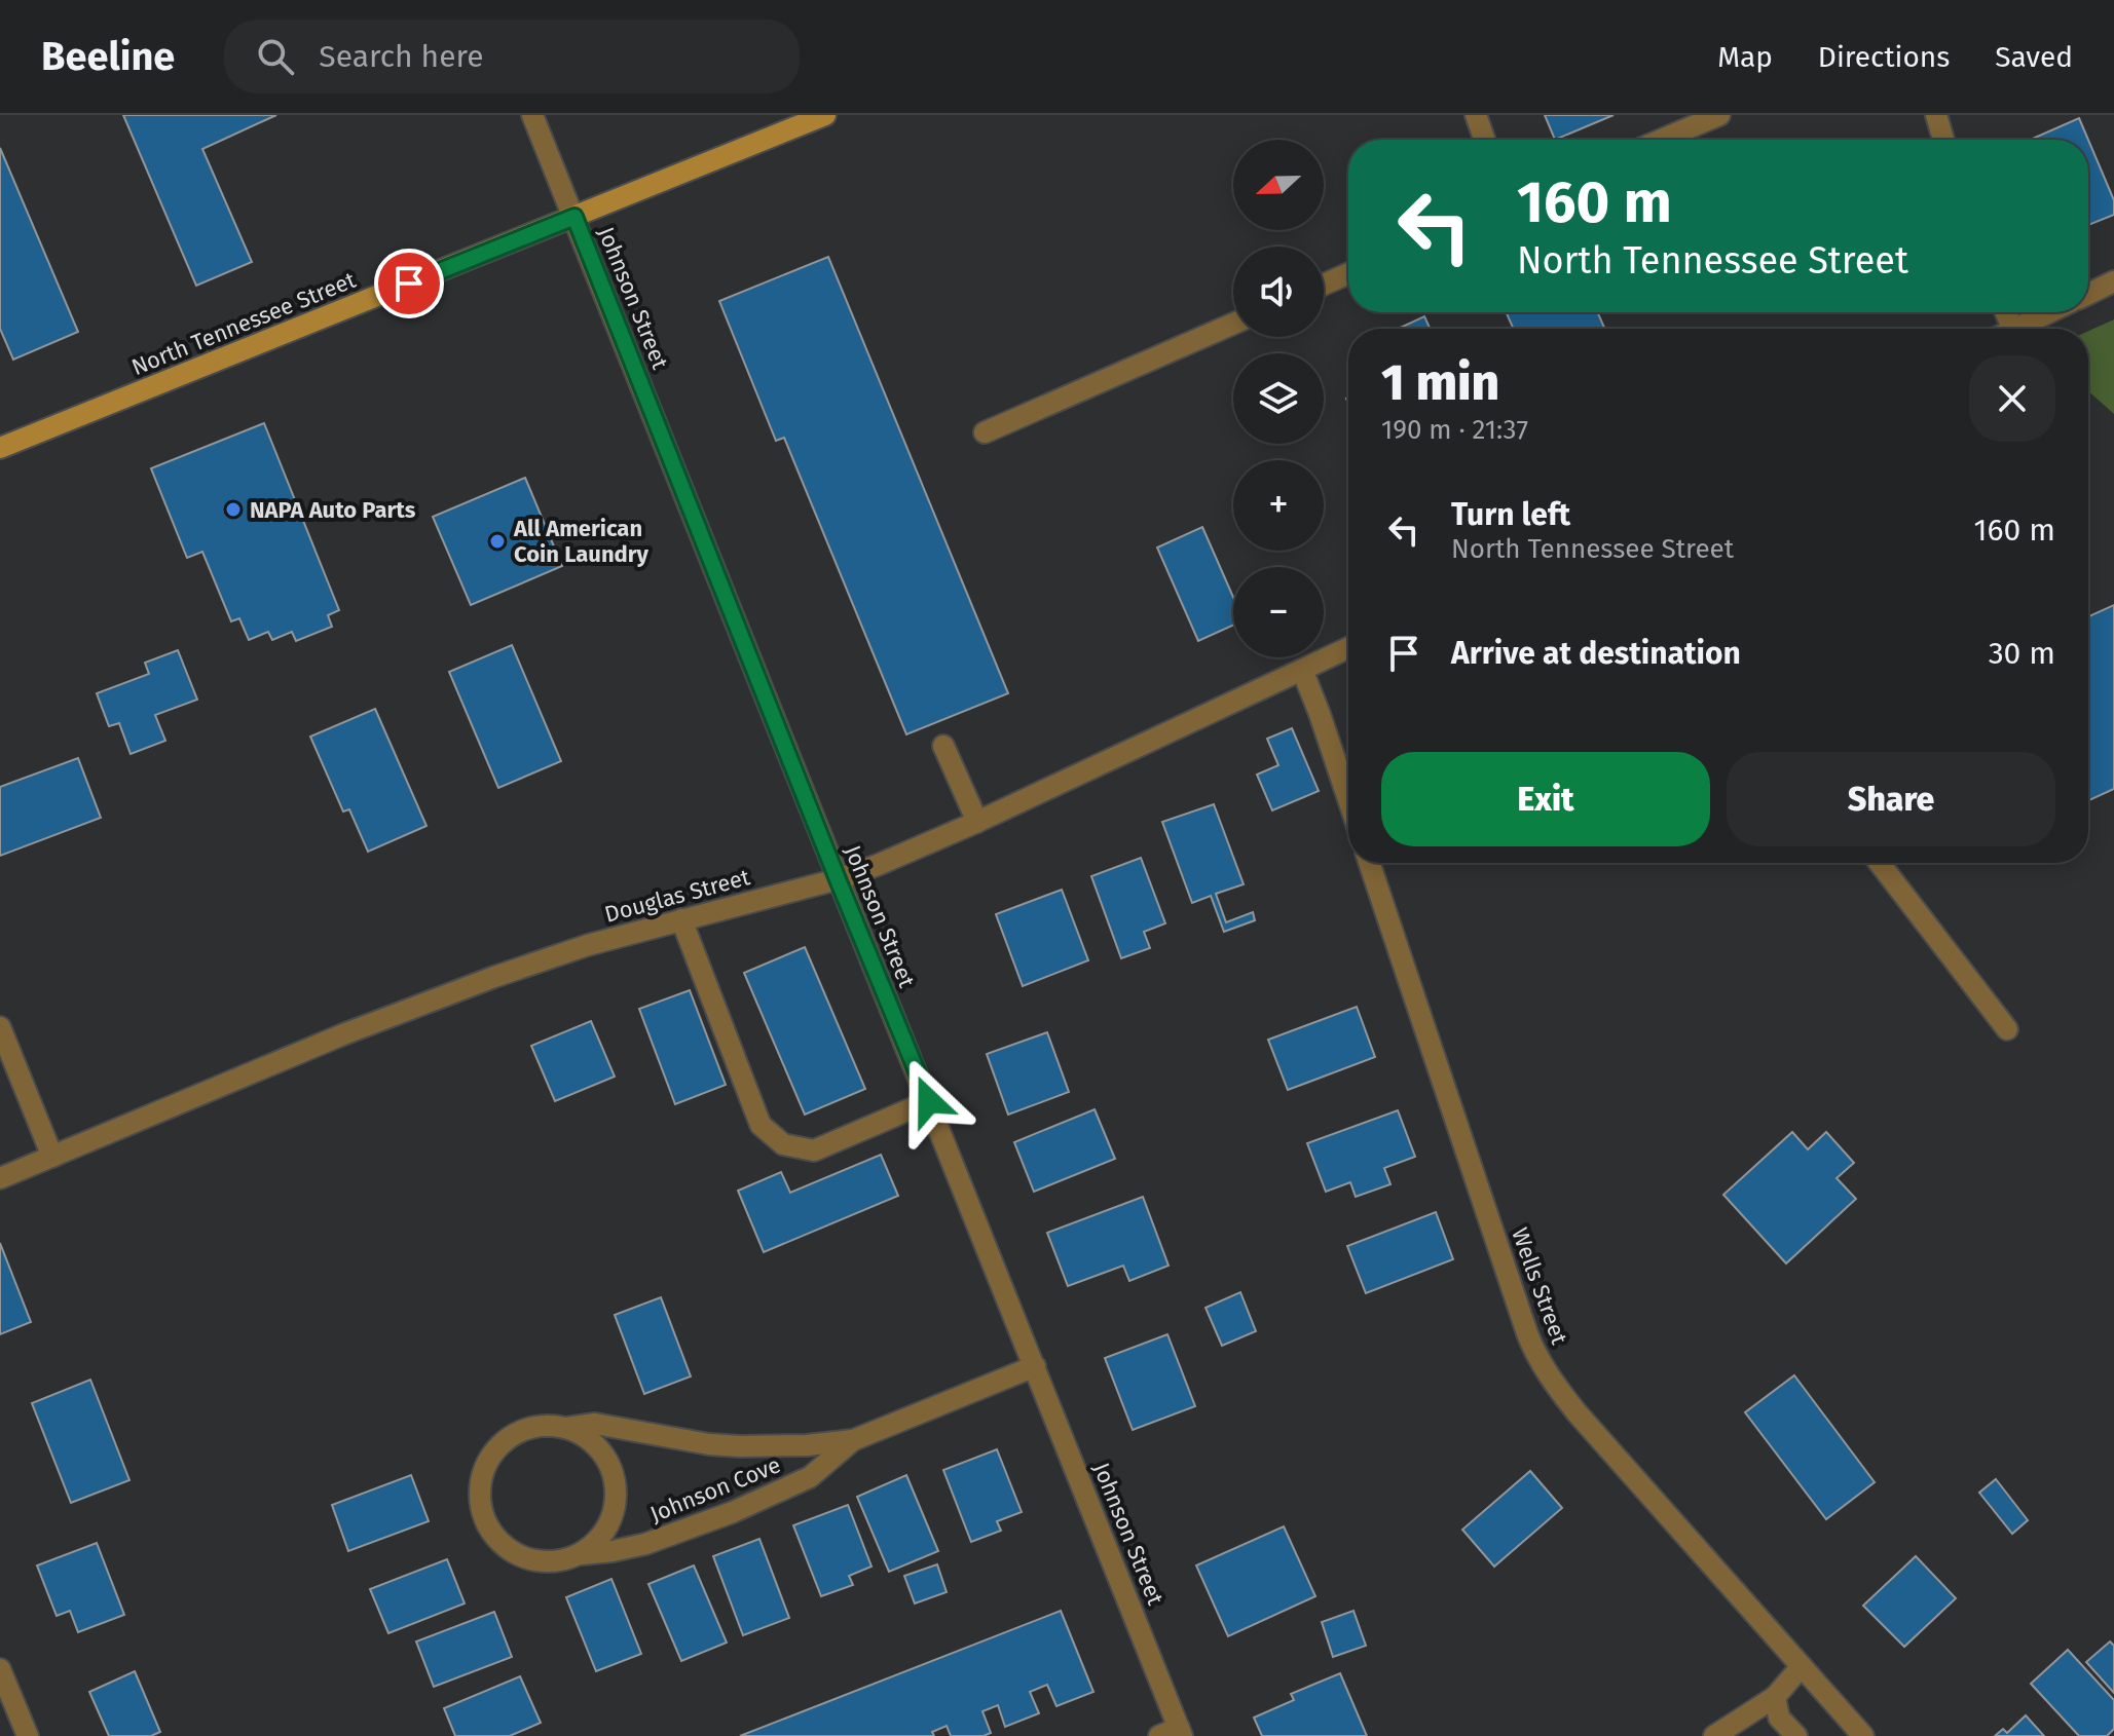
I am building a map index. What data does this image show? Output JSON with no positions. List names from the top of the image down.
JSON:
{
  "streets": {
    "main road": ["North Tennessee Street"],
    "street": [
      "Johnson Street",
      "Douglas Street",
      "Wells Street",
      "Johnson Cove"
    ]
  },
  "crossings": [
    ["Johnson Street", "North Tennessee Street"],
    ["Johnson Street", "Douglas Street"],
    ["Johnson Street", "Johnson Cove"]
  ],
  "places": ["NAPA Auto Parts", "All American Coin Laundry"],
  "north": "left",
  "page": {
    "header": "Beeline",
    "search": "Search here",
    "nav": ["Map", "Directions", "Saved"],
    "map_buttons": ["+", "−"],
    "turn": ["160 m", "North Tennessee Street"],
    "heading": ["1 min", "190 m · 21:37"],
    "list": [
      {
        "name": "Turn left",
        "note": "North Tennessee Street",
        "value": "160 m"
      },
      {
        "name": "Arrive at destination",
        "value": "30 m"
      }
    ],
    "buttons": ["Exit", "Share"]
  }
}
